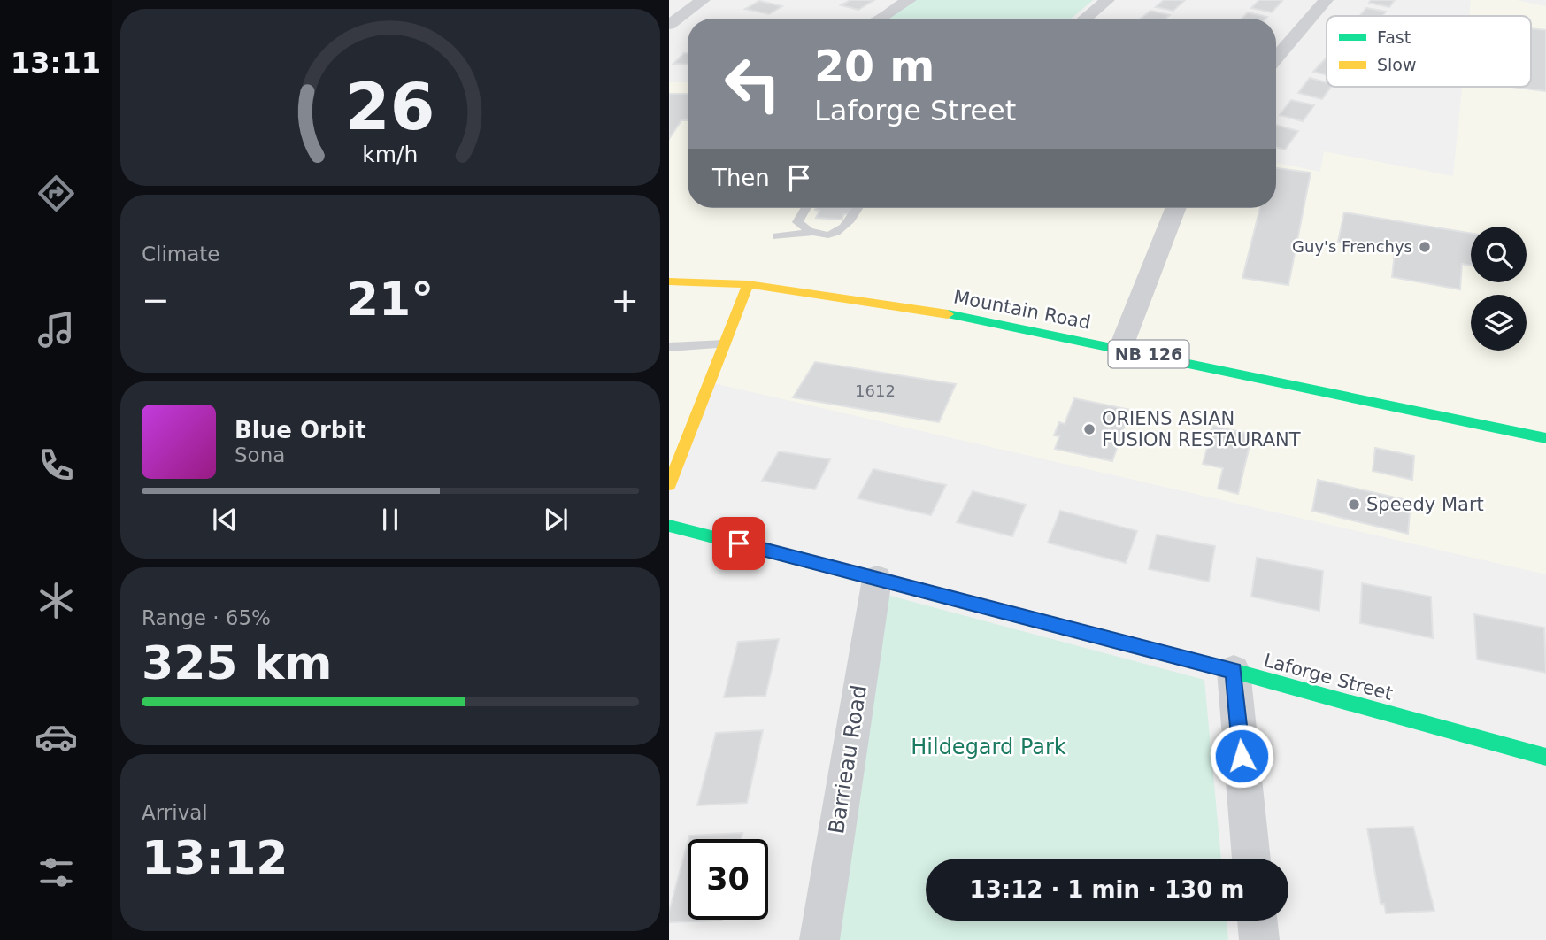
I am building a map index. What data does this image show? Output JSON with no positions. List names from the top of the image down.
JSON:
{
  "streets": {
    "street": [
      "Mountain Road",
      "NB 126",
      "Laforge Street",
      "Barrieau Road"
    ]
  },
  "crossings": [
    ["Laforge Street", "Barrieau Road"]
  ],
  "parks": ["Hildegard Park"],
  "places": ["Guy's Frenchys", "ORIENS ASIAN FUSION RESTAURANT", "Speedy Mart"],
  "house_numbers": ["1612"],
  "legend": ["Fast", "Slow"],
  "page": {
    "tabs": "13:11",
    "turn": ["20 m", "Laforge Street"],
    "then": "Then",
    "tile": [
      "Climate",
      ["Range · 65%", "325 km"],
      ["Arrival", "13:12"]
    ],
    "heat": ["−", "21°", "+"],
    "song": ["Blue Orbit", "Sona"],
    "limit": "30",
    "trip": "13:12 · 1 min · 130 m",
    "gauge": ["26", "km/h"]
  }
}
